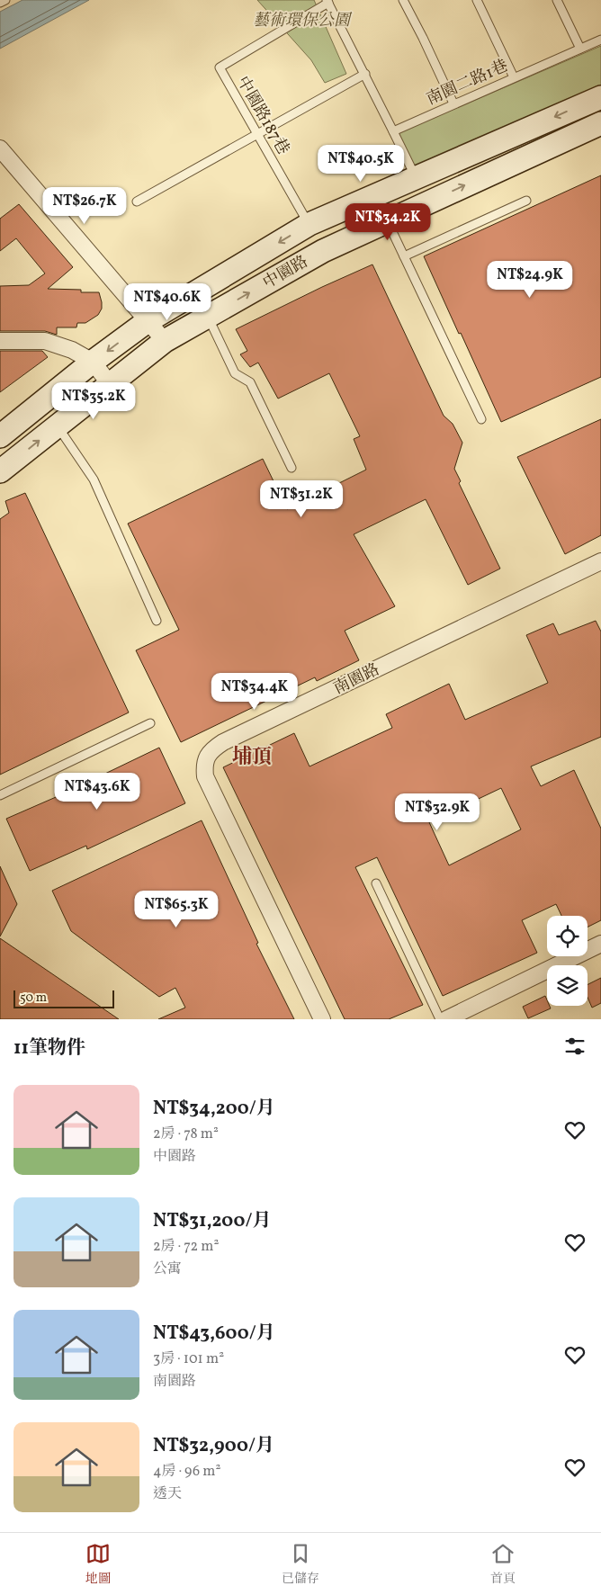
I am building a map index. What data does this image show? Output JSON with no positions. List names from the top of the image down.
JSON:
{
  "streets": {
    "main road": ["中園路"],
    "street": ["南園路"],
    "lane": ["南園二路1巷", "中園路187巷"]
  },
  "crossings": [
    ["中園路187巷", "中園路"]
  ],
  "districts": ["埔頂"],
  "parks": ["藝術環保公園"],
  "scale_bar": "50 m",
  "page": {
    "price": [
      "NT$40.5K",
      "NT$26.7K",
      "NT$34.2K",
      "NT$24.9K",
      "NT$40.6K",
      "NT$35.2K",
      "NT$31.2K",
      "NT$34.4K",
      "NT$43.6K",
      "NT$32.9K",
      "NT$65.3K"
    ],
    "scale": "50 m",
    "heading": "11筆物件",
    "list": [
      {
        "name": "NT$34,200/月",
        "note": "2房 · 78 m² · 中園路"
      },
      {
        "name": "NT$31,200/月",
        "note": "2房 · 72 m² · 公寓"
      },
      {
        "name": "NT$43,600/月",
        "note": "3房 · 101 m² · 南園路"
      },
      {
        "name": "NT$32,900/月",
        "note": "4房 · 96 m² · 透天"
      }
    ],
    "tabs": ["地圖", "已儲存", "首頁"]
  }
}
